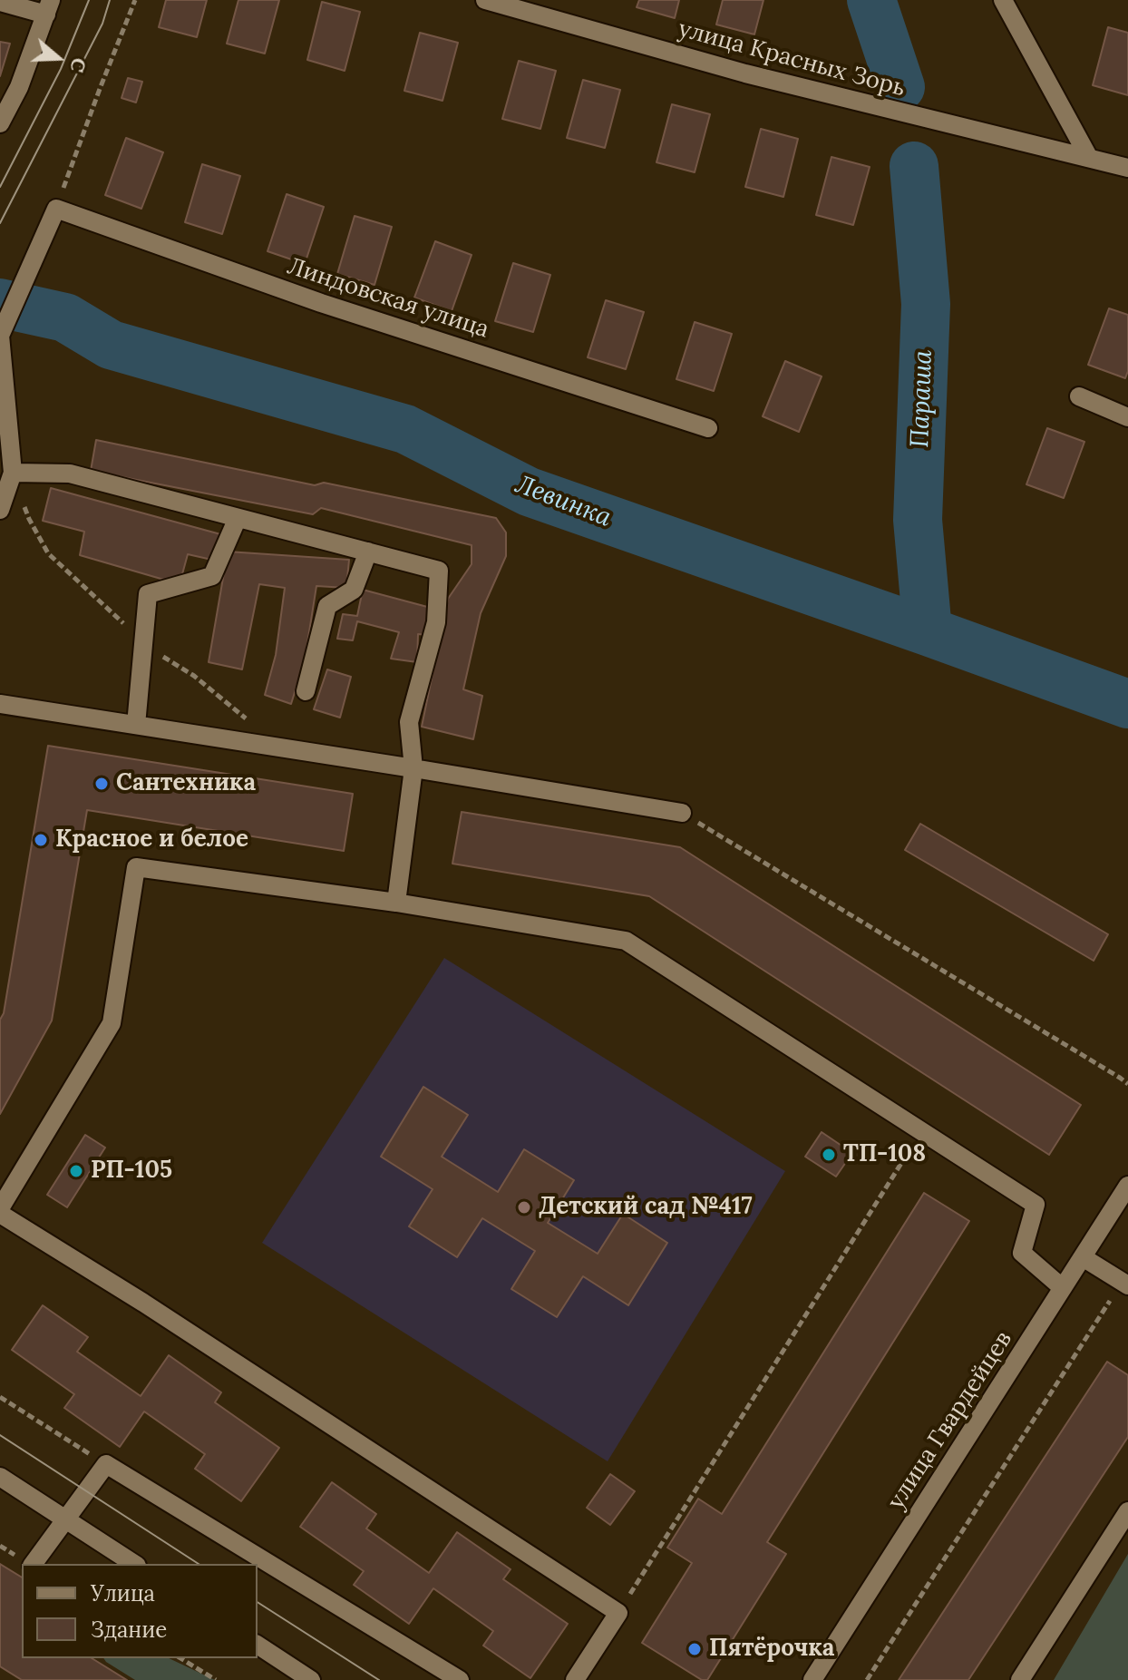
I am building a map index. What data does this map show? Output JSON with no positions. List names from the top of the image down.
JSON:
{
  "streets": {
    "street": ["улица Красных Зорь", "Линдовская улица", "улица Гвардейцев"]
  },
  "water": ["Параша", "Левинка"],
  "places": [
    "Сантехника",
    "Красное и белое",
    "ТП-108",
    "РП-105",
    "Детский сад №417",
    "Пятёрочка"
  ],
  "legend": ["Улица", "Здание"],
  "north": "right"
}
